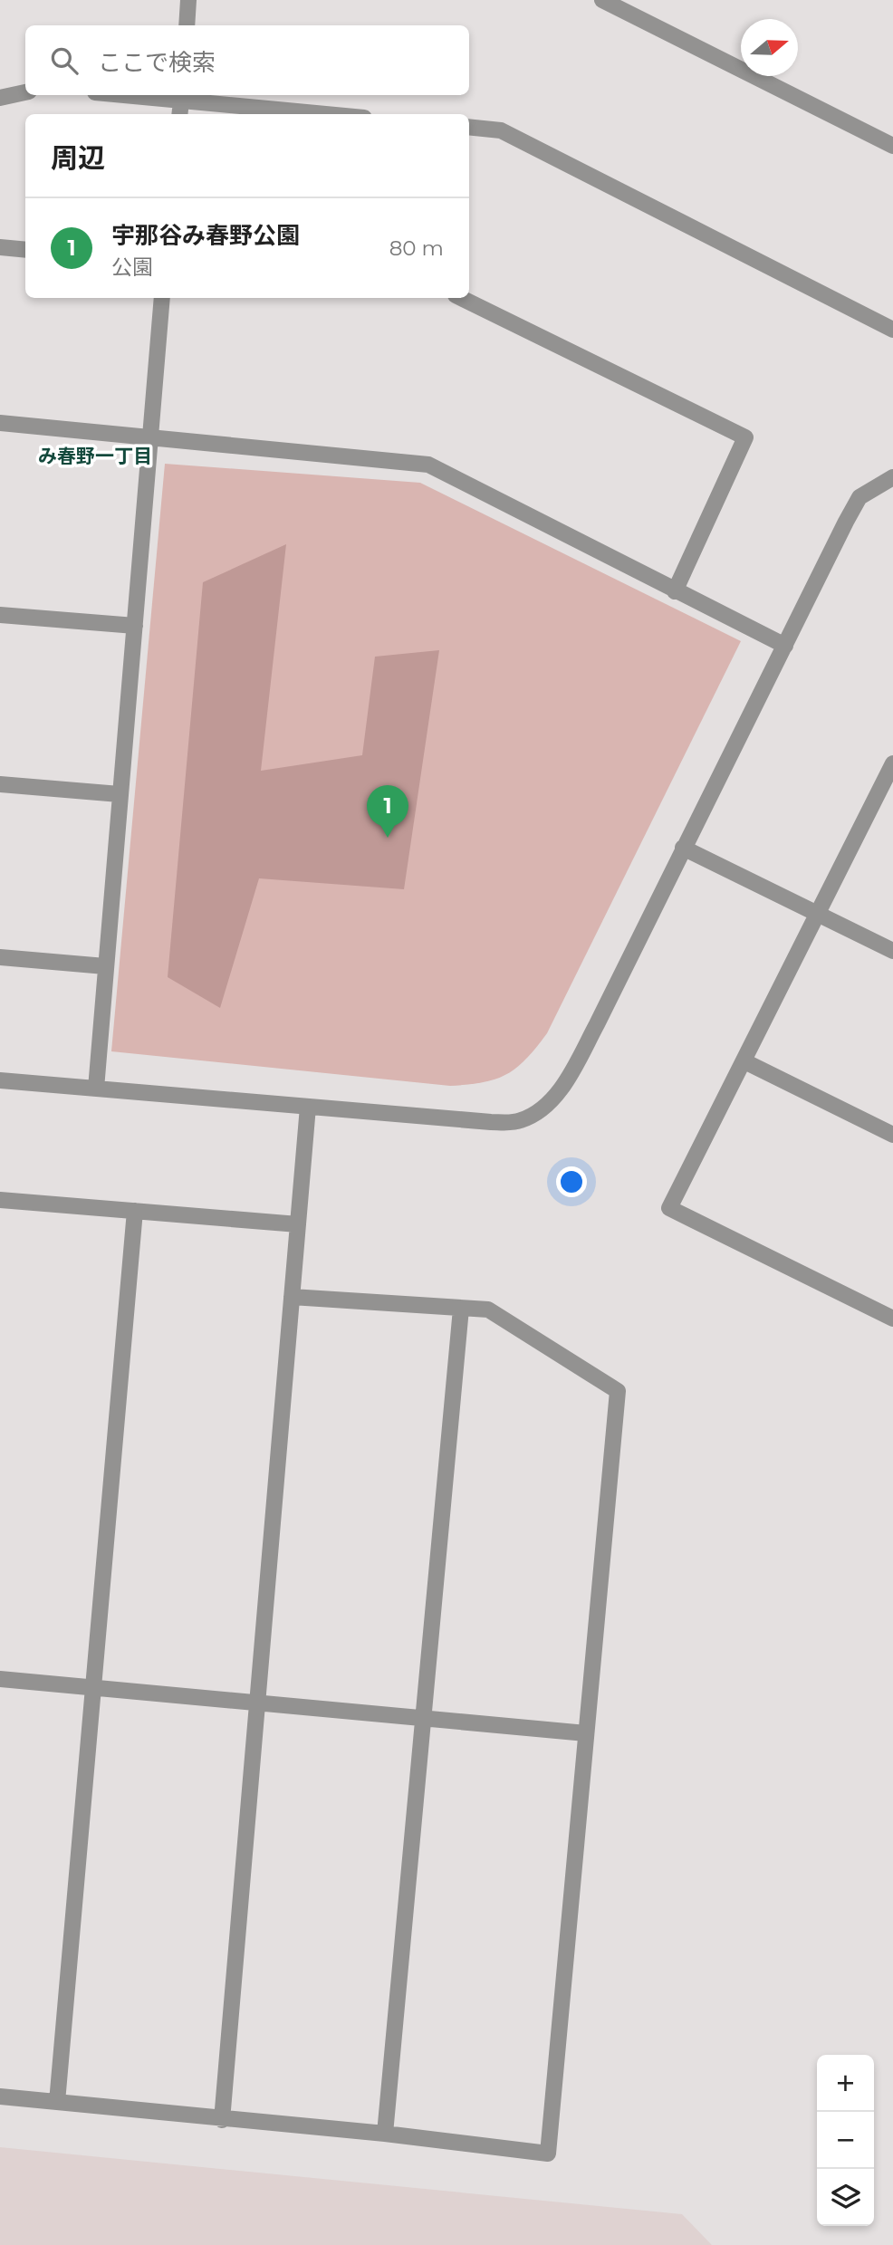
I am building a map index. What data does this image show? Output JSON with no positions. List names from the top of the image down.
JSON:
{
  "districts": ["み春野一丁目"],
  "north": "right",
  "page": {
    "search": "ここで検索",
    "heading": "周辺",
    "list": [
      {
        "mark": "1",
        "name": "宇那谷み春野公園",
        "note": "公園",
        "value": "80 m"
      }
    ],
    "pins": "1",
    "map_buttons": ["+", "−"]
  }
}
